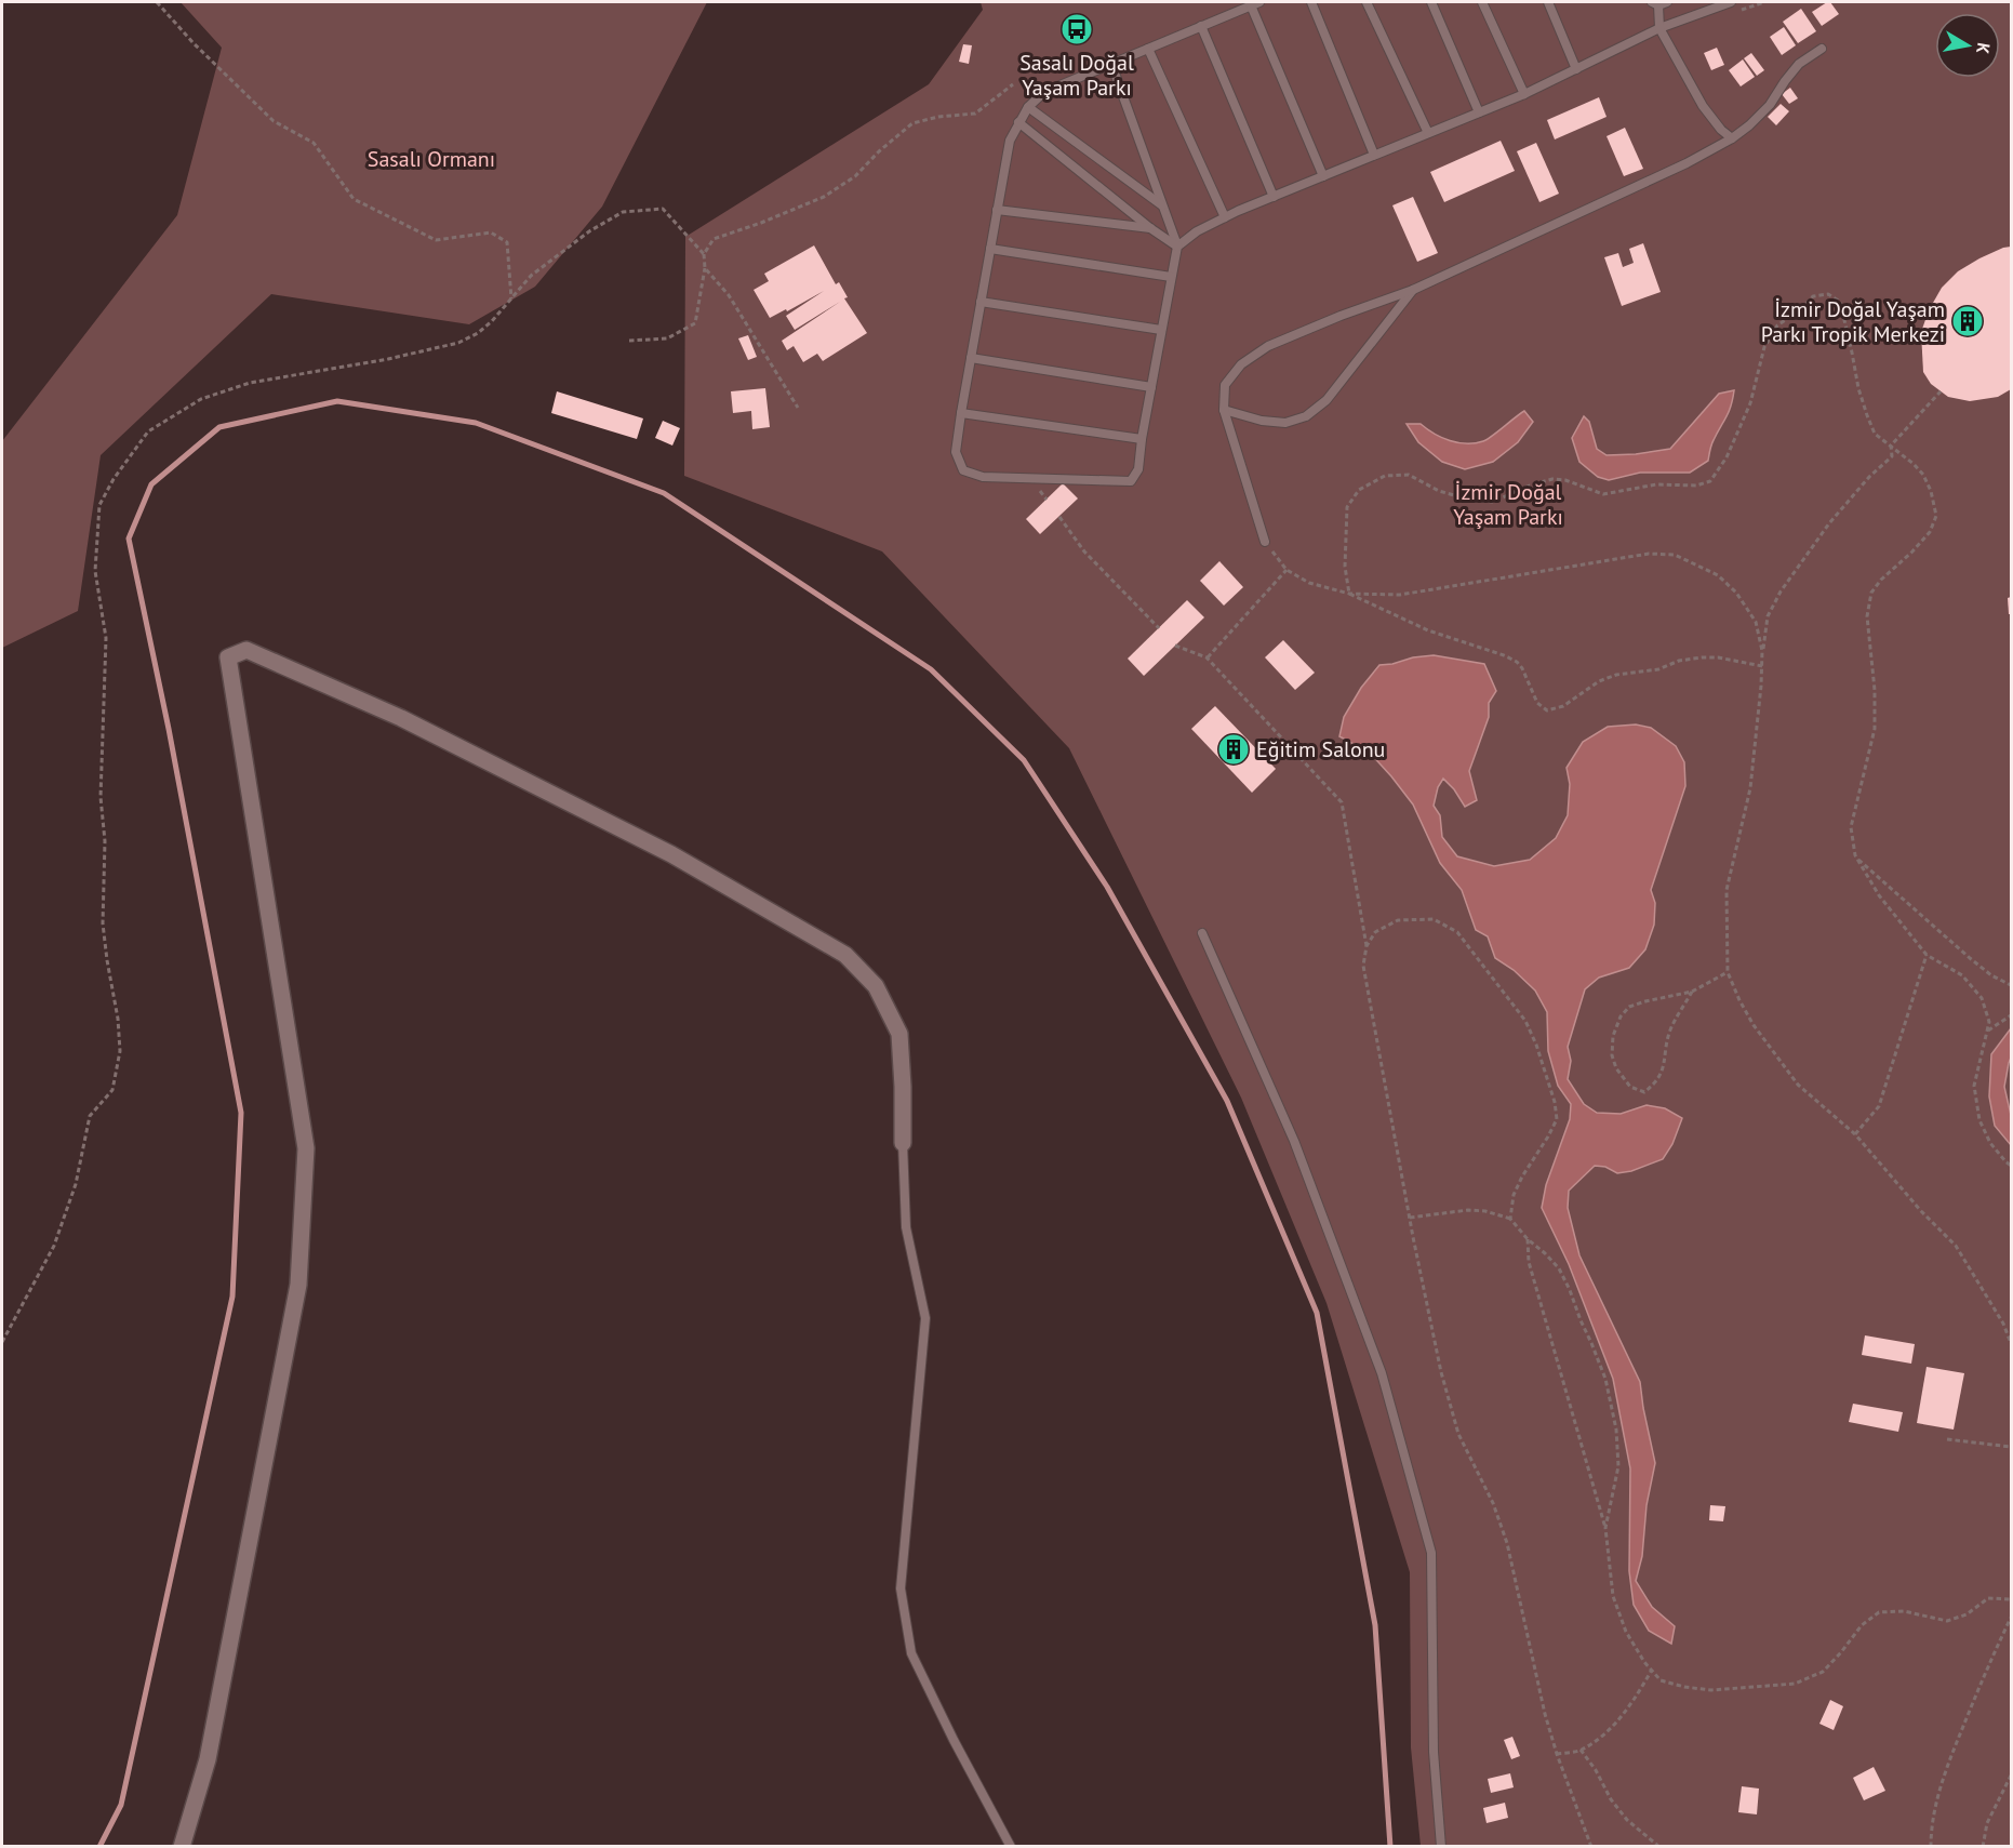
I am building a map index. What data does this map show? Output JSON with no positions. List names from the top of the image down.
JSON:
{
  "parks": ["Sasalı Ormanı", "İzmir Doğal Yaşam Parkı"],
  "places": {
    "bus stop": ["Sasalı Doğal Yaşam Parkı"],
    "building": ["İzmir Doğal Yaşam Parkı Tropik Merkezi", "Eğitim Salonu"]
  },
  "north": "right"
}
